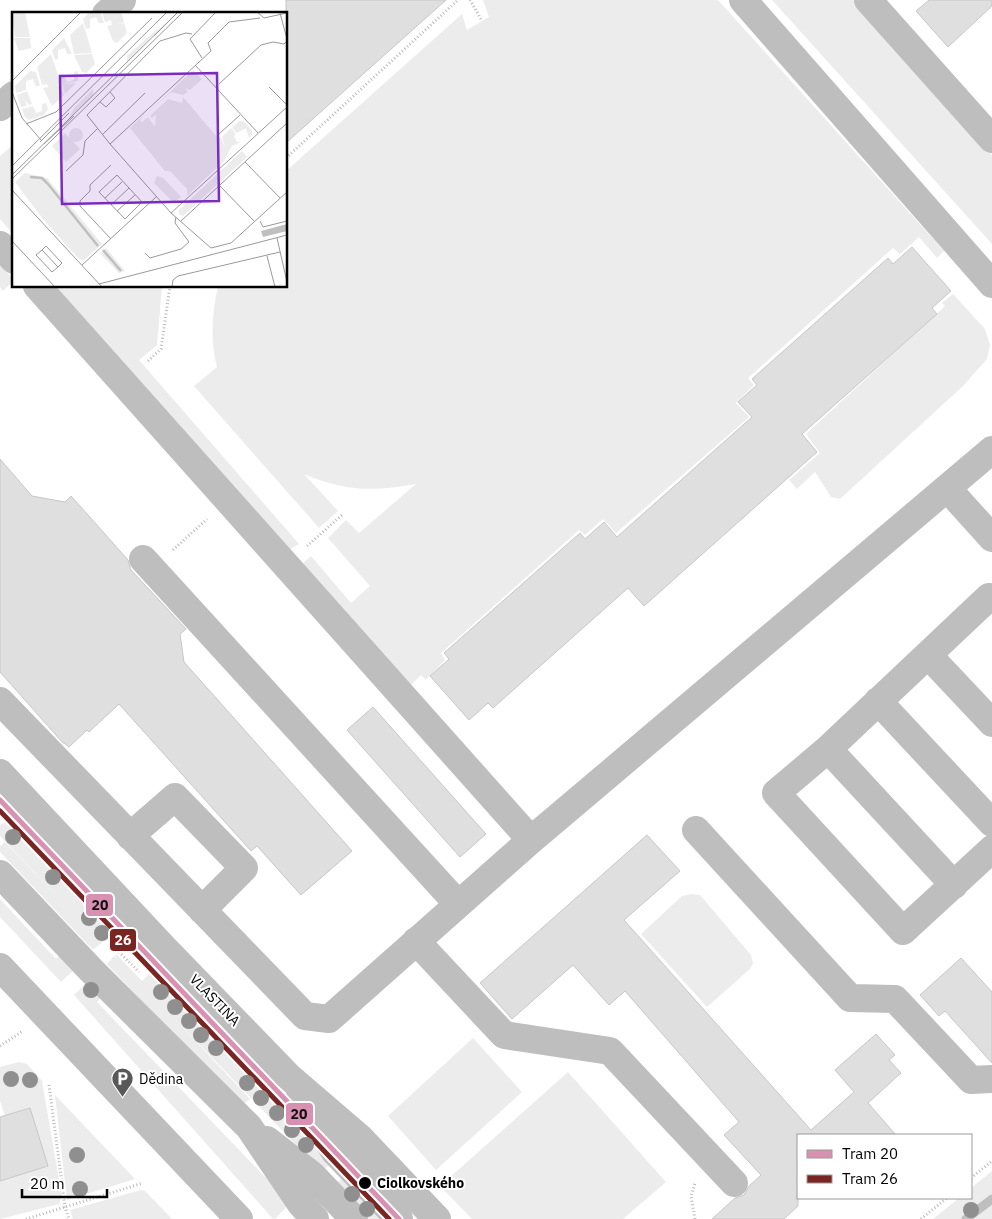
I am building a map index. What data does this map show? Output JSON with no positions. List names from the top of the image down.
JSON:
{
  "streets": {
    "street": ["VLASTINA"]
  },
  "places": {
    "parking": ["Dědina"],
    "other": ["Ciolkovského"]
  },
  "lines": ["tram line 20", "tram line 26"],
  "legend": ["Tram 20", "Tram 26"],
  "scale_bar": "20 m"
}
